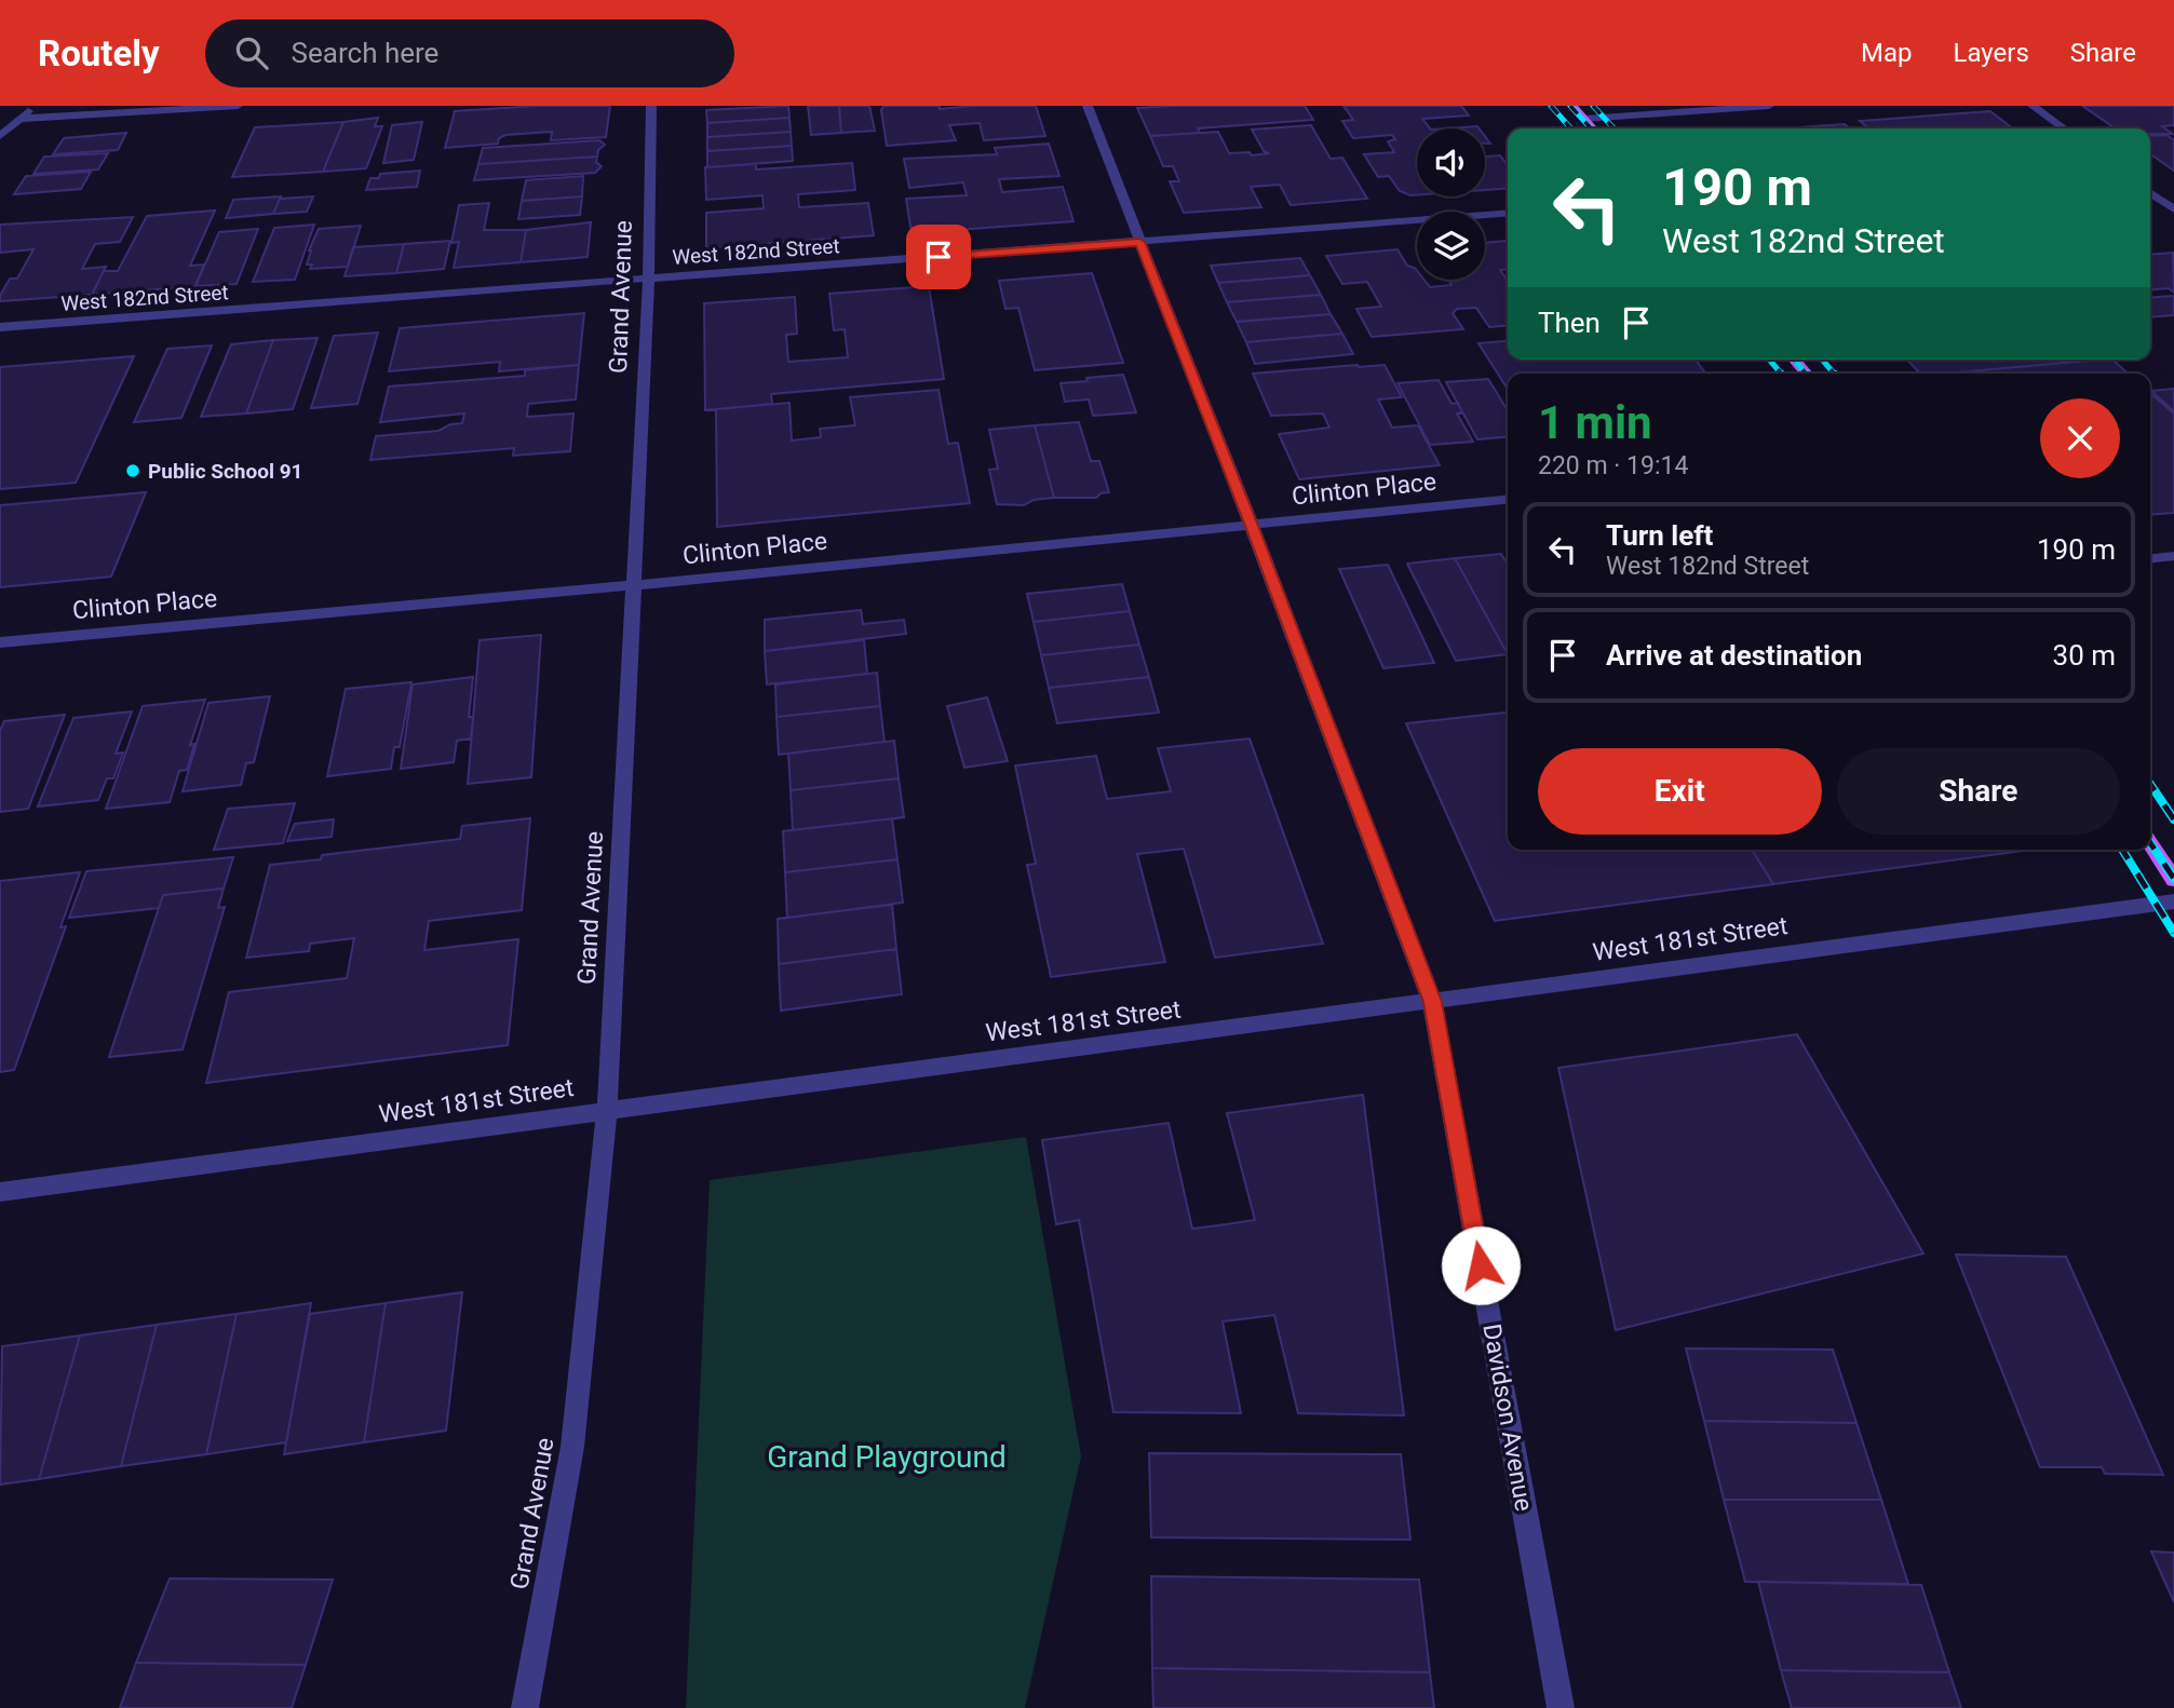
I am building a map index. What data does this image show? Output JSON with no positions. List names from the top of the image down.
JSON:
{
  "streets": {
    "street": [
      "West 182nd Street",
      "Grand Avenue",
      "Clinton Place",
      "West 181st Street",
      "Davidson Avenue"
    ]
  },
  "crossings": [
    ["West 182nd Street", "Grand Avenue"],
    ["West 182nd Street", "Davidson Avenue"],
    ["Grand Avenue", "Clinton Place"],
    ["Grand Avenue", "West 181st Street"],
    ["Clinton Place", "Davidson Avenue"],
    ["West 181st Street", "Davidson Avenue"]
  ],
  "parks": ["Grand Playground"],
  "places": ["Public School 91"],
  "page": {
    "header": "Routely",
    "search": "Search here",
    "nav": ["Map", "Layers", "Share"],
    "turn": ["190 m", "West 182nd Street"],
    "then": "Then",
    "heading": ["1 min", "220 m · 19:14"],
    "list": [
      {
        "name": "Turn left",
        "note": "West 182nd Street",
        "value": "190 m"
      },
      {
        "name": "Arrive at destination",
        "value": "30 m"
      }
    ],
    "buttons": ["Exit", "Share"]
  }
}
